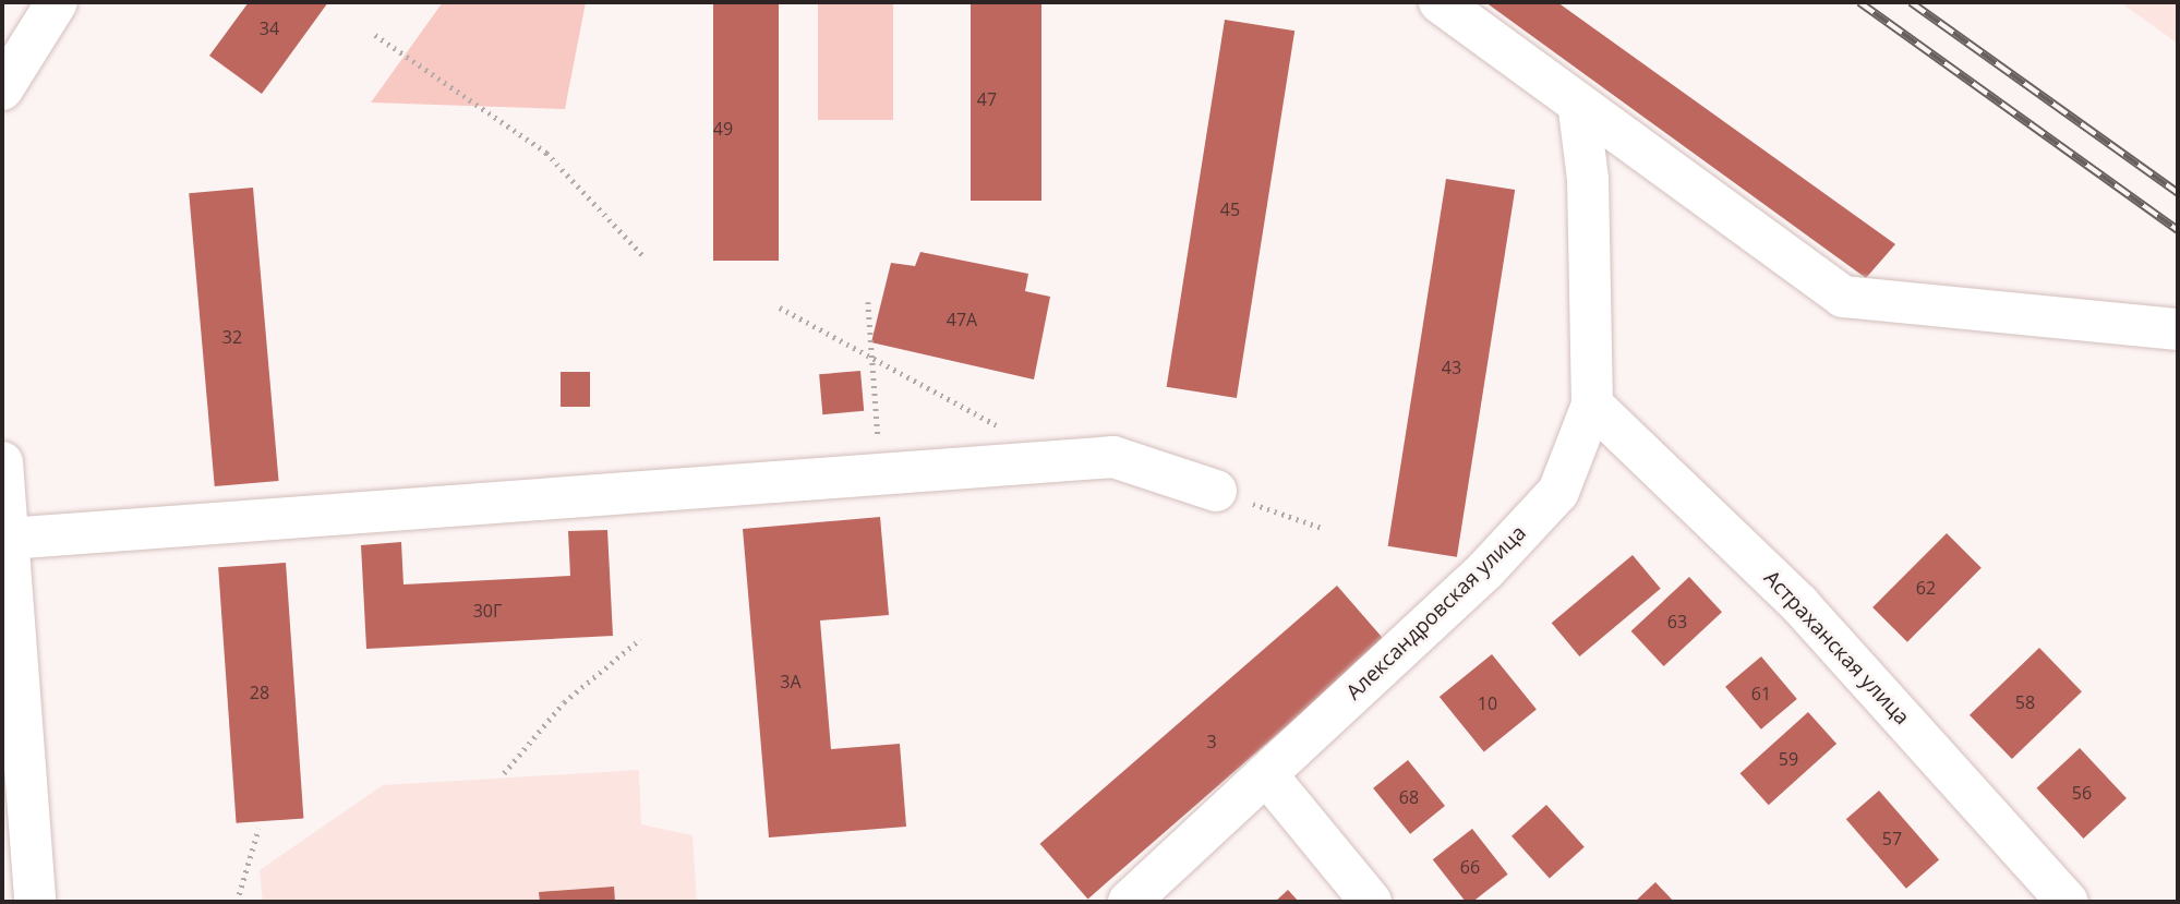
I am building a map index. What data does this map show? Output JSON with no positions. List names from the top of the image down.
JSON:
{
  "streets": {
    "street": ["Александровская улица", "Астраханская улица"]
  },
  "crossings": [
    ["Александровская улица", "Астраханская улица"]
  ],
  "house_numbers": [
    "34",
    "47",
    "49",
    "45",
    "47А",
    "32",
    "43",
    "62",
    "30Г",
    "63",
    "3А",
    "28",
    "61",
    "58",
    "10",
    "3",
    "59",
    "56",
    "68",
    "57",
    "66"
  ]
}
